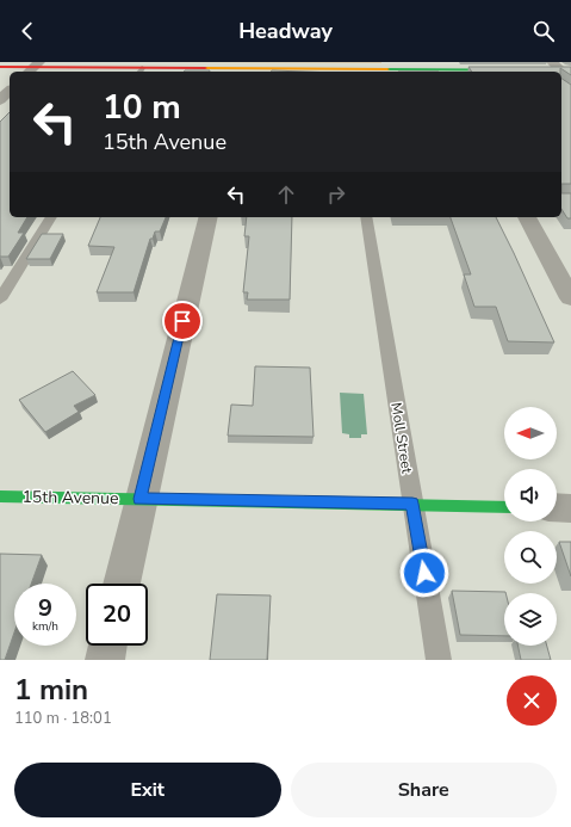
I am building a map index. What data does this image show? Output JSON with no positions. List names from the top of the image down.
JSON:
{
  "streets": {
    "street": ["15th Avenue"],
    "lane": ["Moll Street"]
  },
  "crossings": [
    ["Moll Street", "15th Avenue"]
  ],
  "north": "left",
  "page": {
    "header": "Headway",
    "turn": ["10 m", "15th Avenue"],
    "speed": "9 km/h",
    "limit": "20",
    "heading": ["1 min", "110 m · 18:01"],
    "buttons": ["Exit", "Share"]
  }
}
